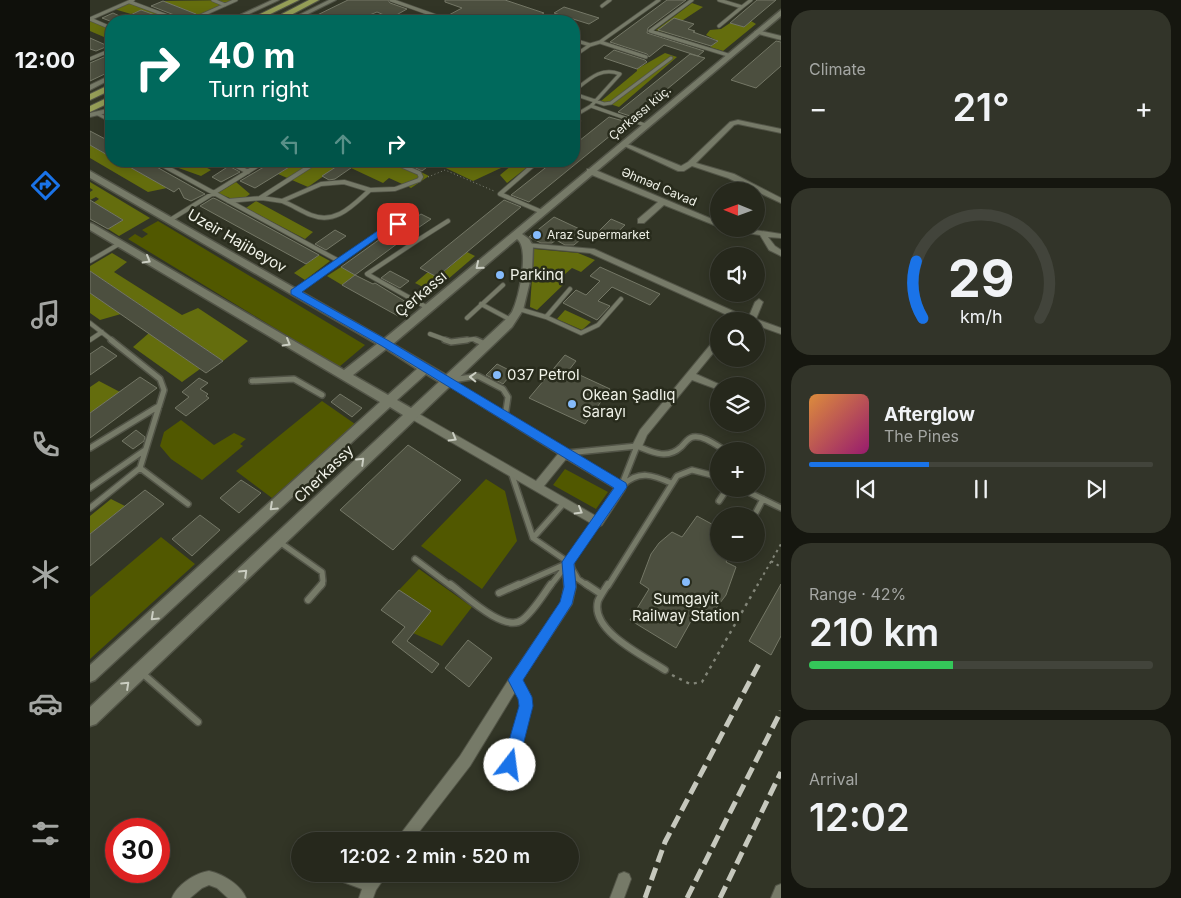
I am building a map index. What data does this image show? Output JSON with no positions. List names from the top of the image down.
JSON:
{
  "streets": {
    "street": [
      "Çerkassı küç.",
      "Əhməd Cavad",
      "Uzeir Hajibeyov",
      "Çerkassı",
      "Cherkassy"
    ]
  },
  "crossings": [
    ["Çerkassı küç.", "Əhməd Cavad"],
    ["Çerkassı küç.", "Çerkassı"],
    ["Uzeir Hajibeyov", "Çerkassı"],
    ["Uzeir Hajibeyov", "Cherkassy"]
  ],
  "one_way": ["Çerkassı"],
  "places": [
    "Araz Supermarket",
    "Parkinq",
    "037 Petrol",
    "Okean Şadlıq Sarayı",
    "Sumgayit Railway Station"
  ],
  "north": "left",
  "page": {
    "tabs": "12:00",
    "tile": [
      "Climate",
      ["Range · 42%", "210 km"],
      ["Arrival", "12:02"]
    ],
    "turn": ["40 m", "Turn right"],
    "heat": ["−", "21°", "+"],
    "map_buttons": ["+", "−"],
    "song": ["Afterglow", "The Pines"],
    "limit": "30",
    "trip": "12:02 · 2 min · 520 m",
    "gauge": ["29", "km/h"]
  }
}
